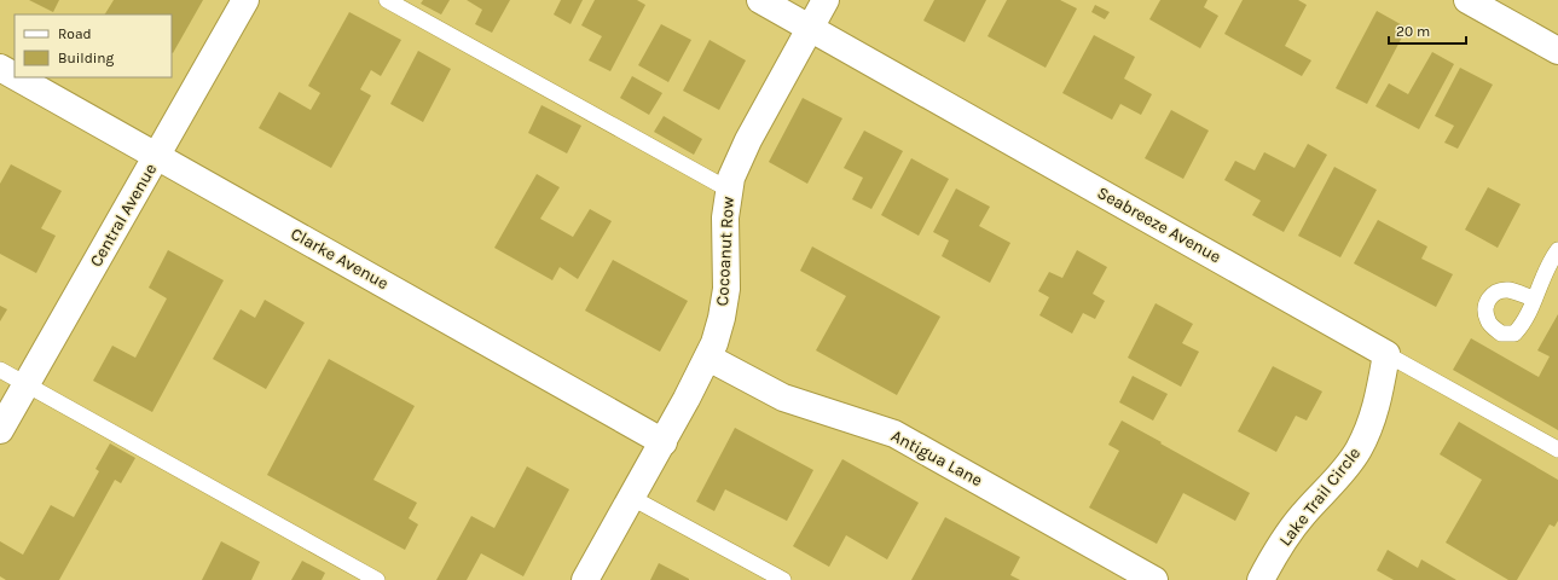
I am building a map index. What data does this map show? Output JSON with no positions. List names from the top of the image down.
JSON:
{
  "streets": {
    "street": [
      "Central Avenue",
      "Seabreeze Avenue",
      "Cocoanut Row",
      "Clarke Avenue",
      "Antigua Lane",
      "Lake Trail Circle"
    ]
  },
  "crossings": [
    ["Central Avenue", "Clarke Avenue"],
    ["Seabreeze Avenue", "Cocoanut Row"],
    ["Seabreeze Avenue", "Lake Trail Circle"],
    ["Cocoanut Row", "Clarke Avenue"],
    ["Cocoanut Row", "Antigua Lane"]
  ],
  "legend": ["Road", "Building"],
  "scale_bar": "20 m"
}
